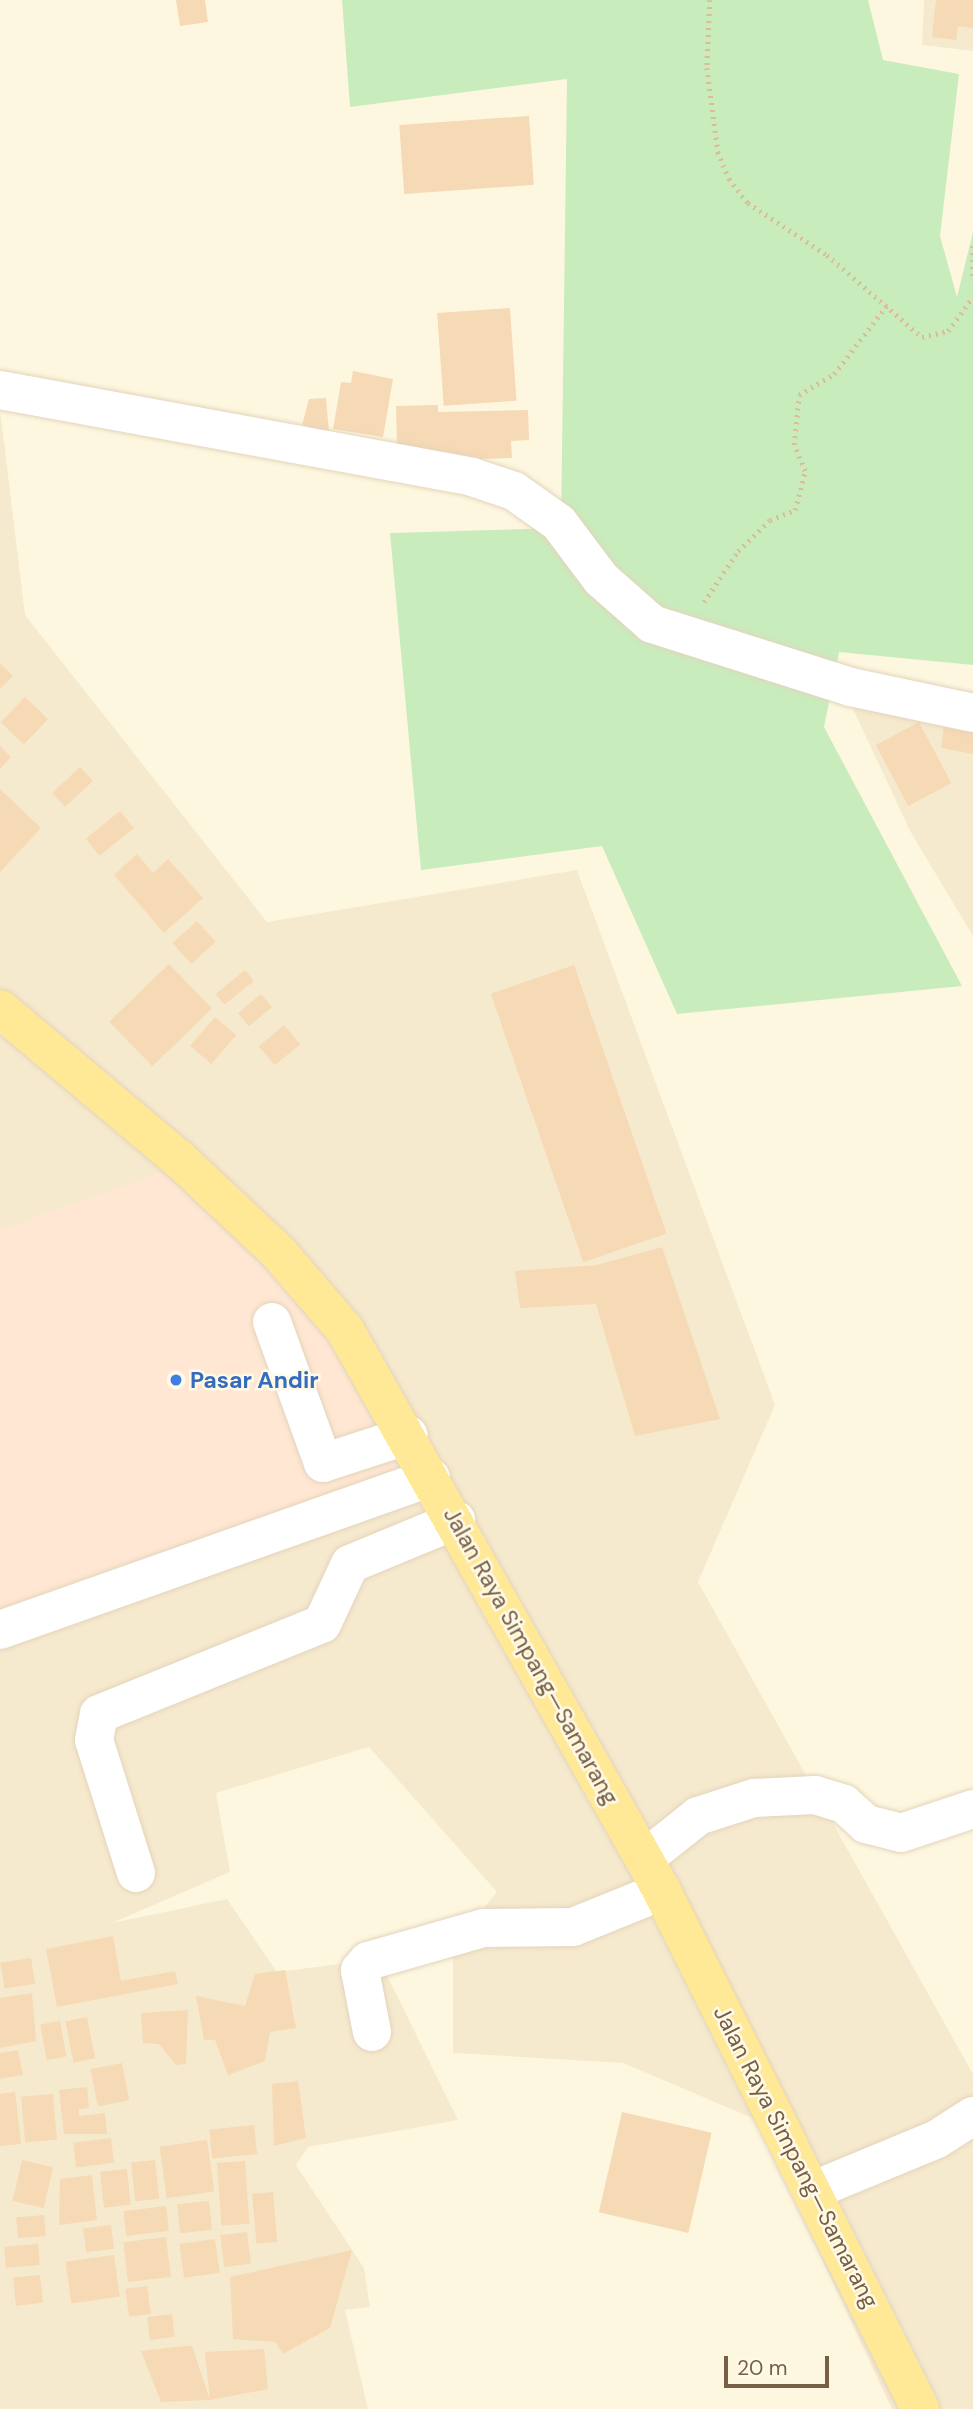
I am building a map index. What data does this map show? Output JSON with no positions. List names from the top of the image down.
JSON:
{
  "streets": {
    "main road": ["Jalan Raya Simpang—Samarang"]
  },
  "places": ["Pasar Andir"],
  "scale_bar": "20 m"
}
